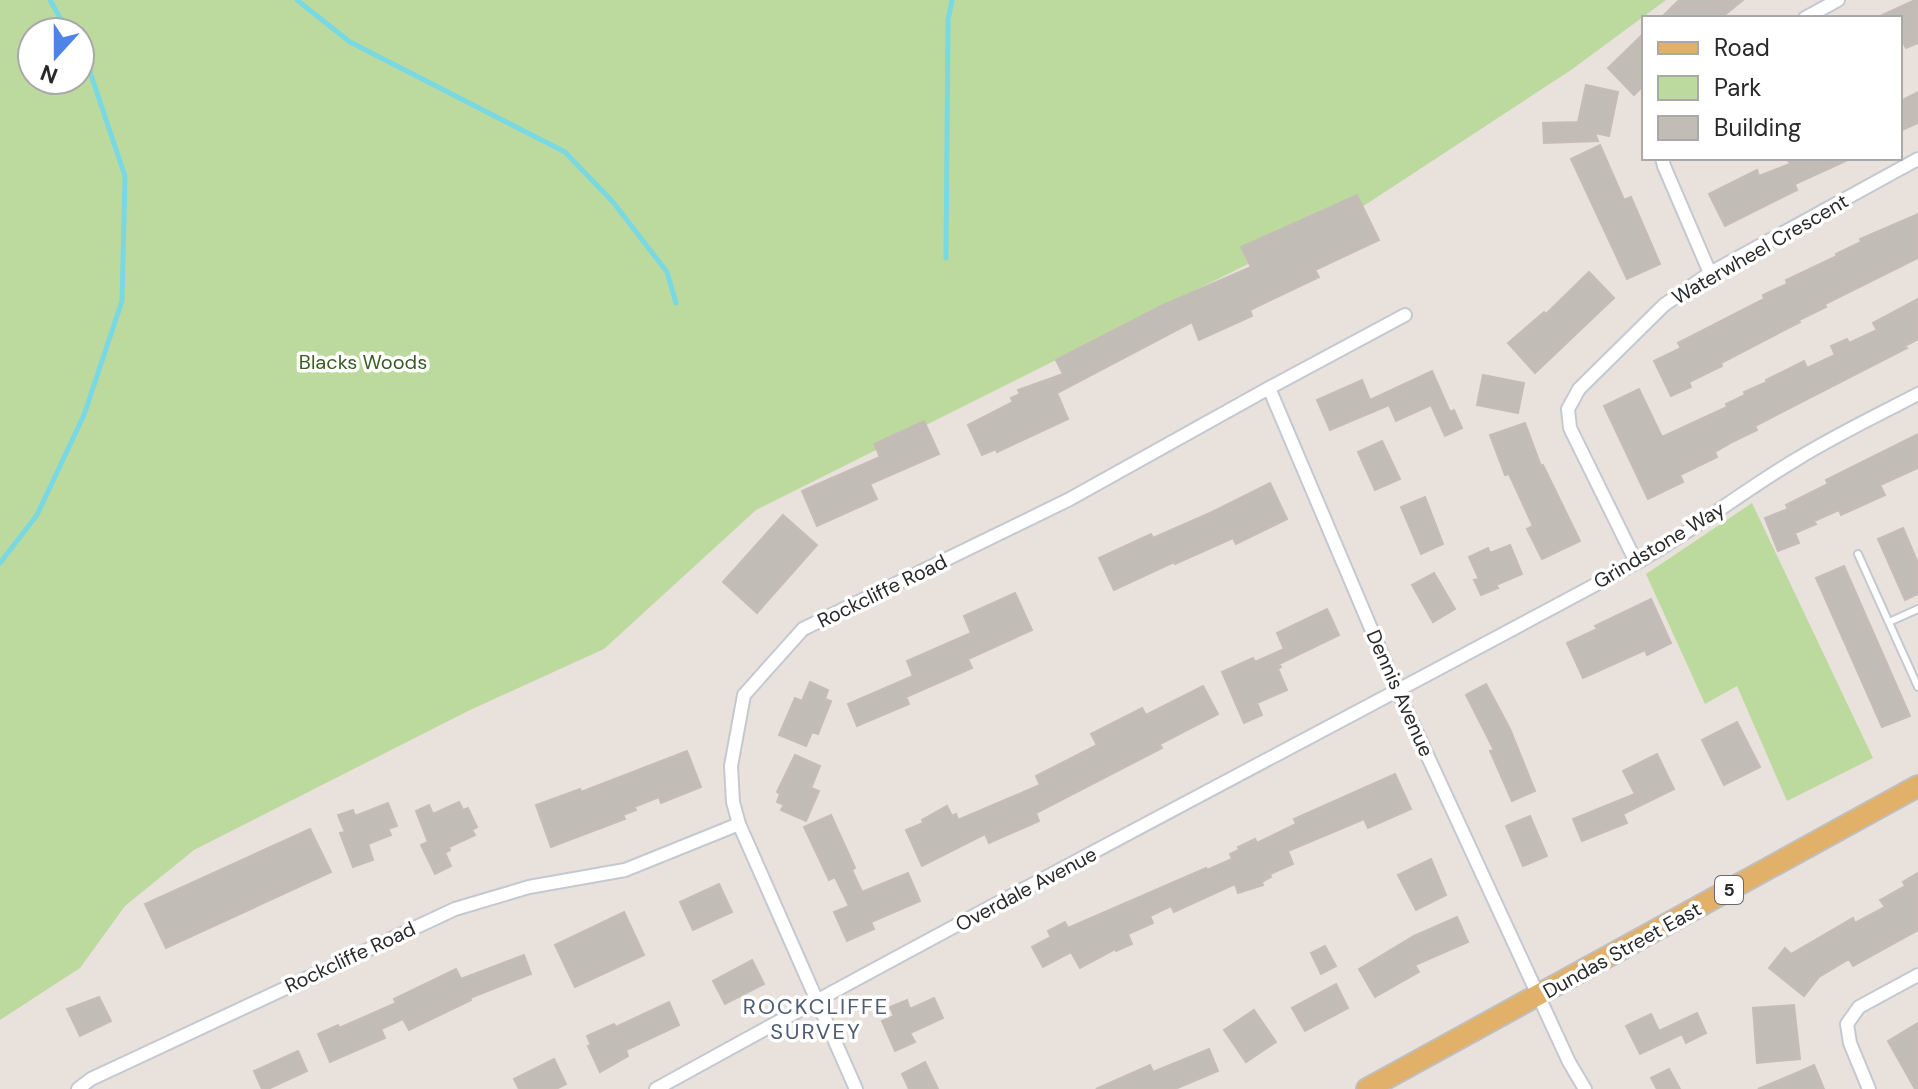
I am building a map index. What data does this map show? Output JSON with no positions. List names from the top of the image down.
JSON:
{
  "streets": {
    "main road": ["5", "Dundas Street East"],
    "street": [
      "Waterwheel Crescent",
      "Grindstone Way",
      "Rockcliffe Road",
      "Dennis Avenue",
      "Overdale Avenue"
    ]
  },
  "crossings": [
    ["Waterwheel Crescent", "Grindstone Way"],
    ["Grindstone Way", "Dennis Avenue"],
    ["Grindstone Way", "Overdale Avenue"],
    ["Rockcliffe Road", "Dennis Avenue"],
    ["Dennis Avenue", "Overdale Avenue"],
    ["Dennis Avenue", "Dundas Street East"]
  ],
  "districts": ["ROCKCLIFFE SURVEY"],
  "parks": ["Blacks Woods"],
  "legend": ["Road", "Park", "Building"],
  "north": "bottom"
}
